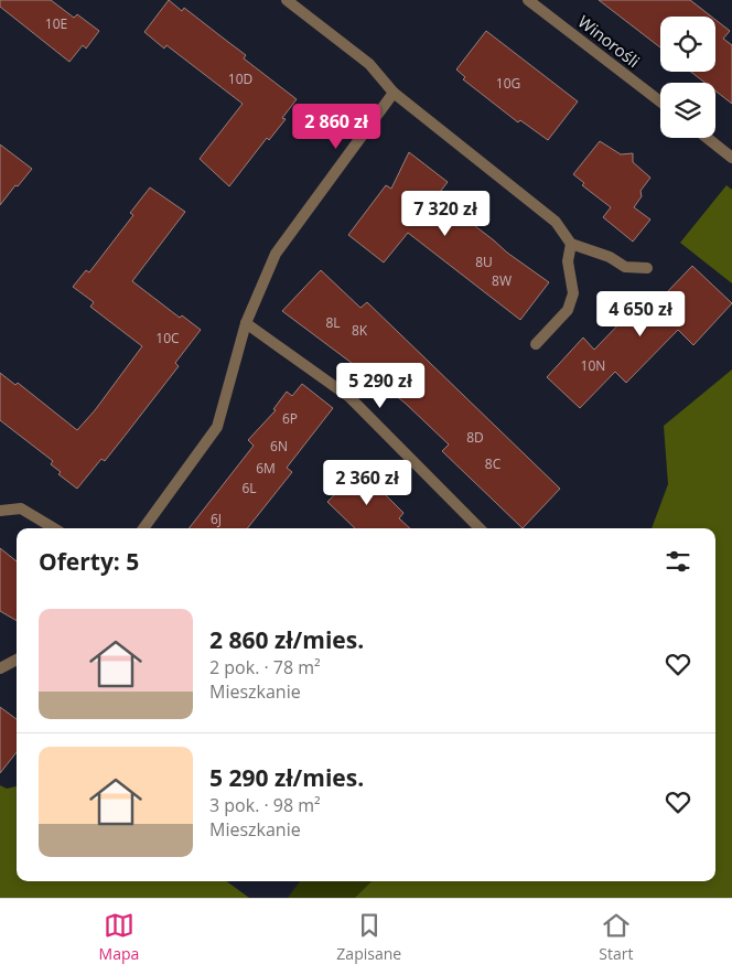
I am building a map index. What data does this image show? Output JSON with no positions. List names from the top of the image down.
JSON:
{
  "streets": {
    "street": ["Winorośli"]
  },
  "house_numbers": [
    "10E",
    "10D",
    "10G",
    "8U",
    "8W",
    "8L",
    "8K",
    "10C",
    "10N",
    "6P",
    "8D",
    "6N",
    "8C",
    "6M",
    "6L",
    "6J"
  ],
  "page": {
    "price": [
      "2 860 zł",
      "7 320 zł",
      "4 650 zł",
      "5 290 zł",
      "2 360 zł"
    ],
    "heading": "Oferty: 5",
    "list": [
      {
        "name": "2 860 zł/mies.",
        "note": "2 pok. · 78 m² · Mieszkanie"
      },
      {
        "name": "5 290 zł/mies.",
        "note": "3 pok. · 98 m² · Mieszkanie"
      }
    ],
    "tabs": ["Mapa", "Zapisane", "Start"]
  }
}
